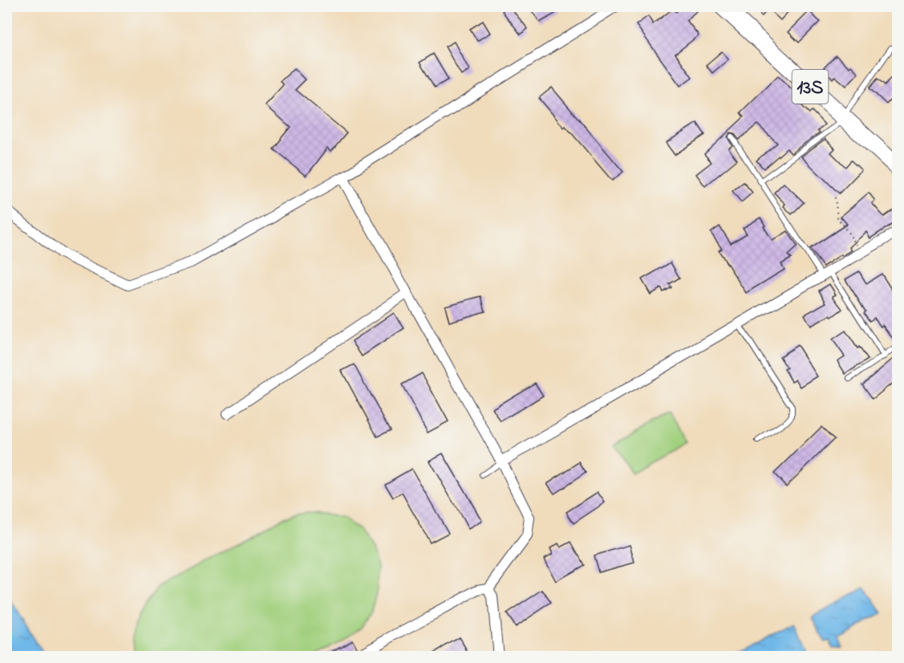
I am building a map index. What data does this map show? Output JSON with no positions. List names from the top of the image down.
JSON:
{
  "streets": {
    "highway": ["13S"]
  }
}
